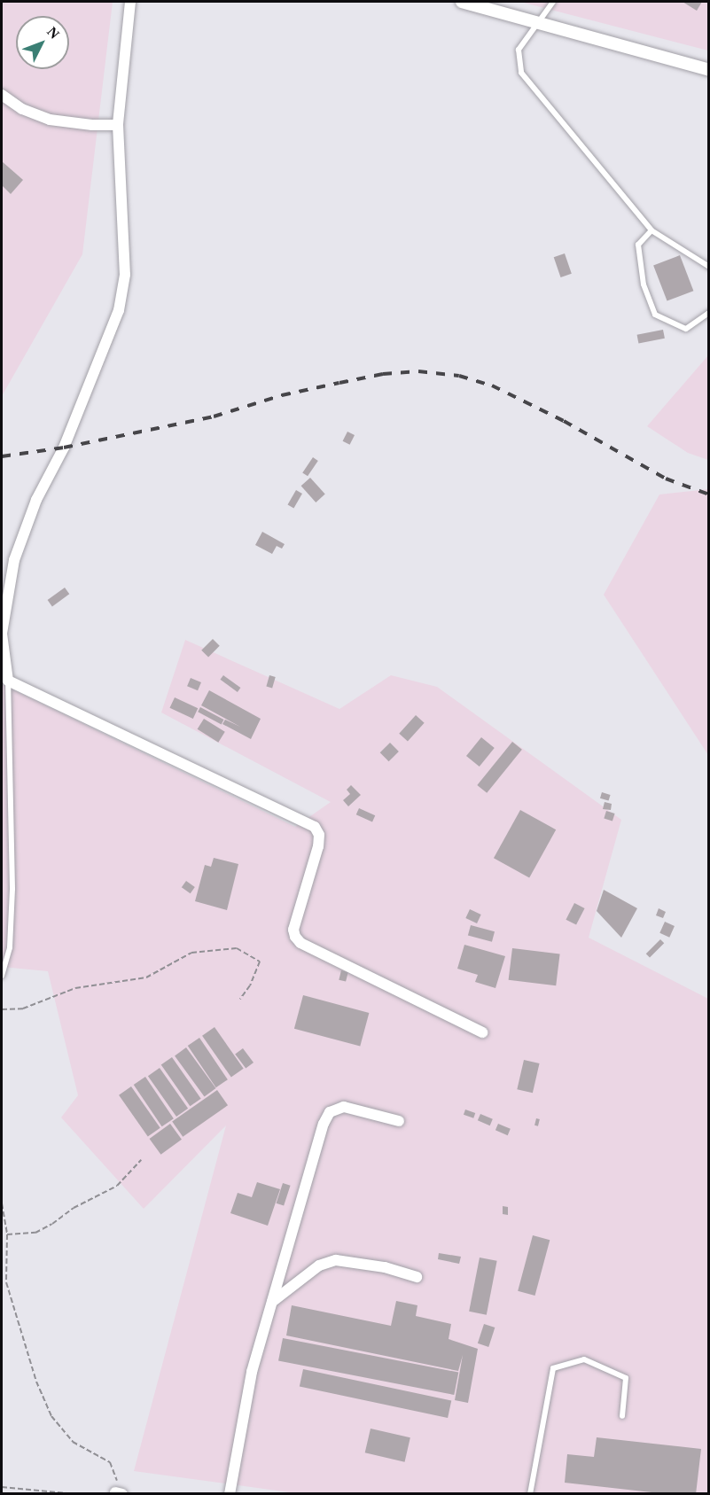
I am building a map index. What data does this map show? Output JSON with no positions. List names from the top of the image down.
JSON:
{
  "north": "top right"
}
